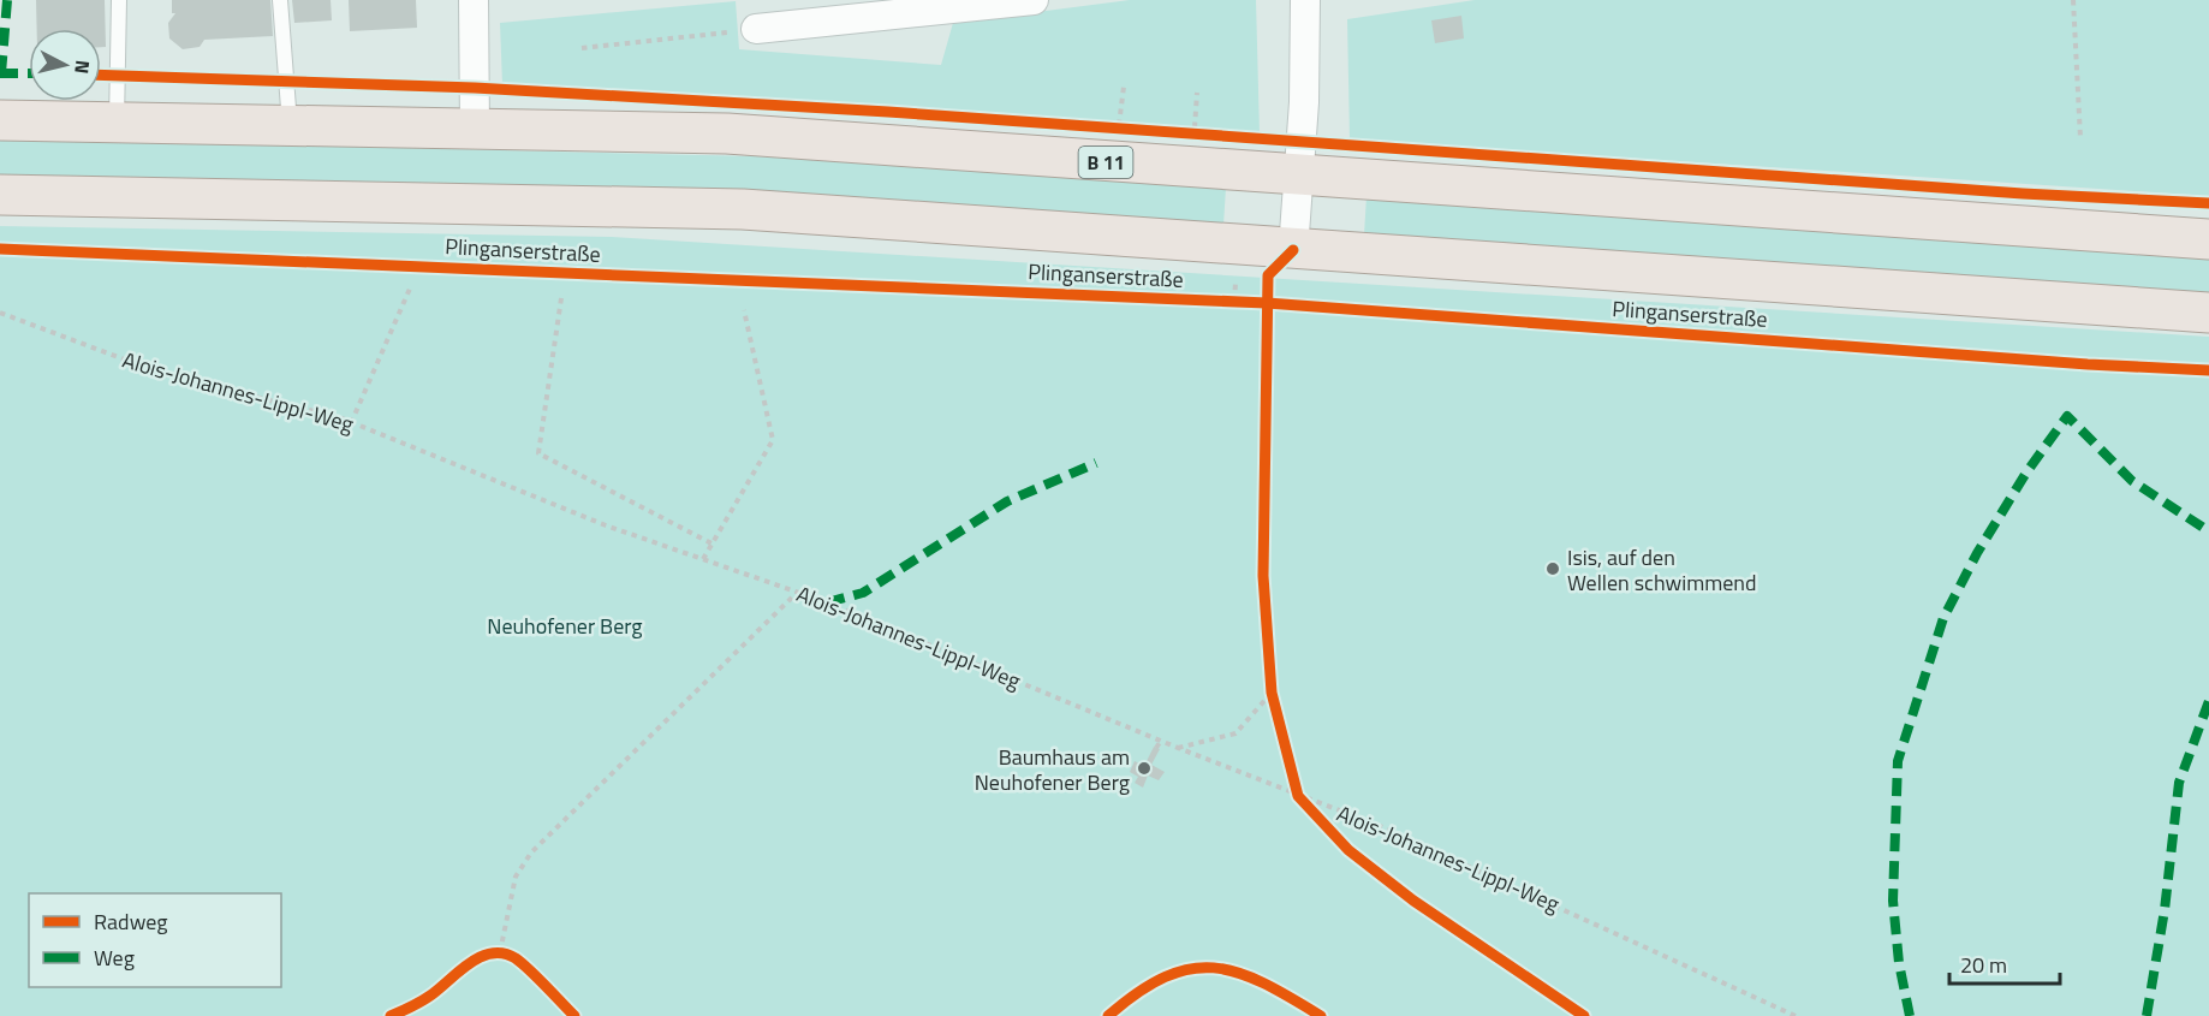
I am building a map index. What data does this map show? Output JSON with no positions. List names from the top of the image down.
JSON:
{
  "streets": {
    "main road": ["B 11", "Plinganserstraße"],
    "cycle path": ["Alois-Johannes-Lippl-Weg"]
  },
  "parks": ["Neuhofener Berg"],
  "places": ["Isis, auf den Wellen schwimmend", "Baumhaus am Neuhofener Berg"],
  "legend": ["Radweg", "Weg"],
  "scale_bar": "20 m",
  "north": "right"
}
